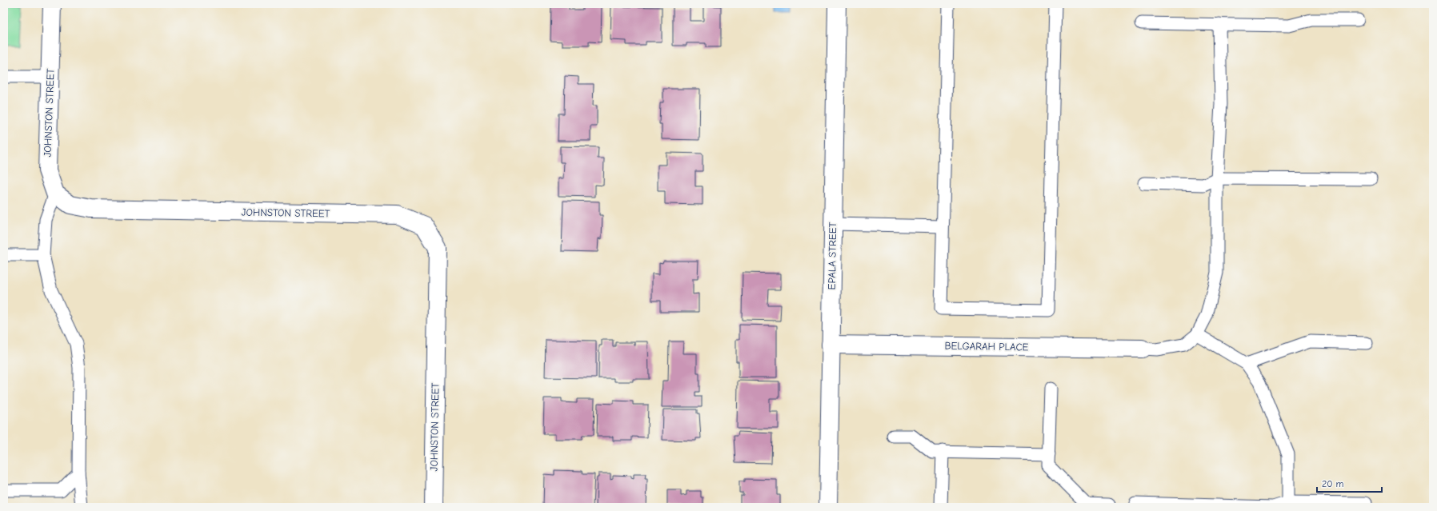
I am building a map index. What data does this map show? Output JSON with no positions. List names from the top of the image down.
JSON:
{
  "streets": {
    "street": ["JOHNSTON STREET", "EPALA STREET", "BELGARAH PLACE"]
  },
  "crossings": [
    ["EPALA STREET", "BELGARAH PLACE"]
  ],
  "scale_bar": "20 m"
}
